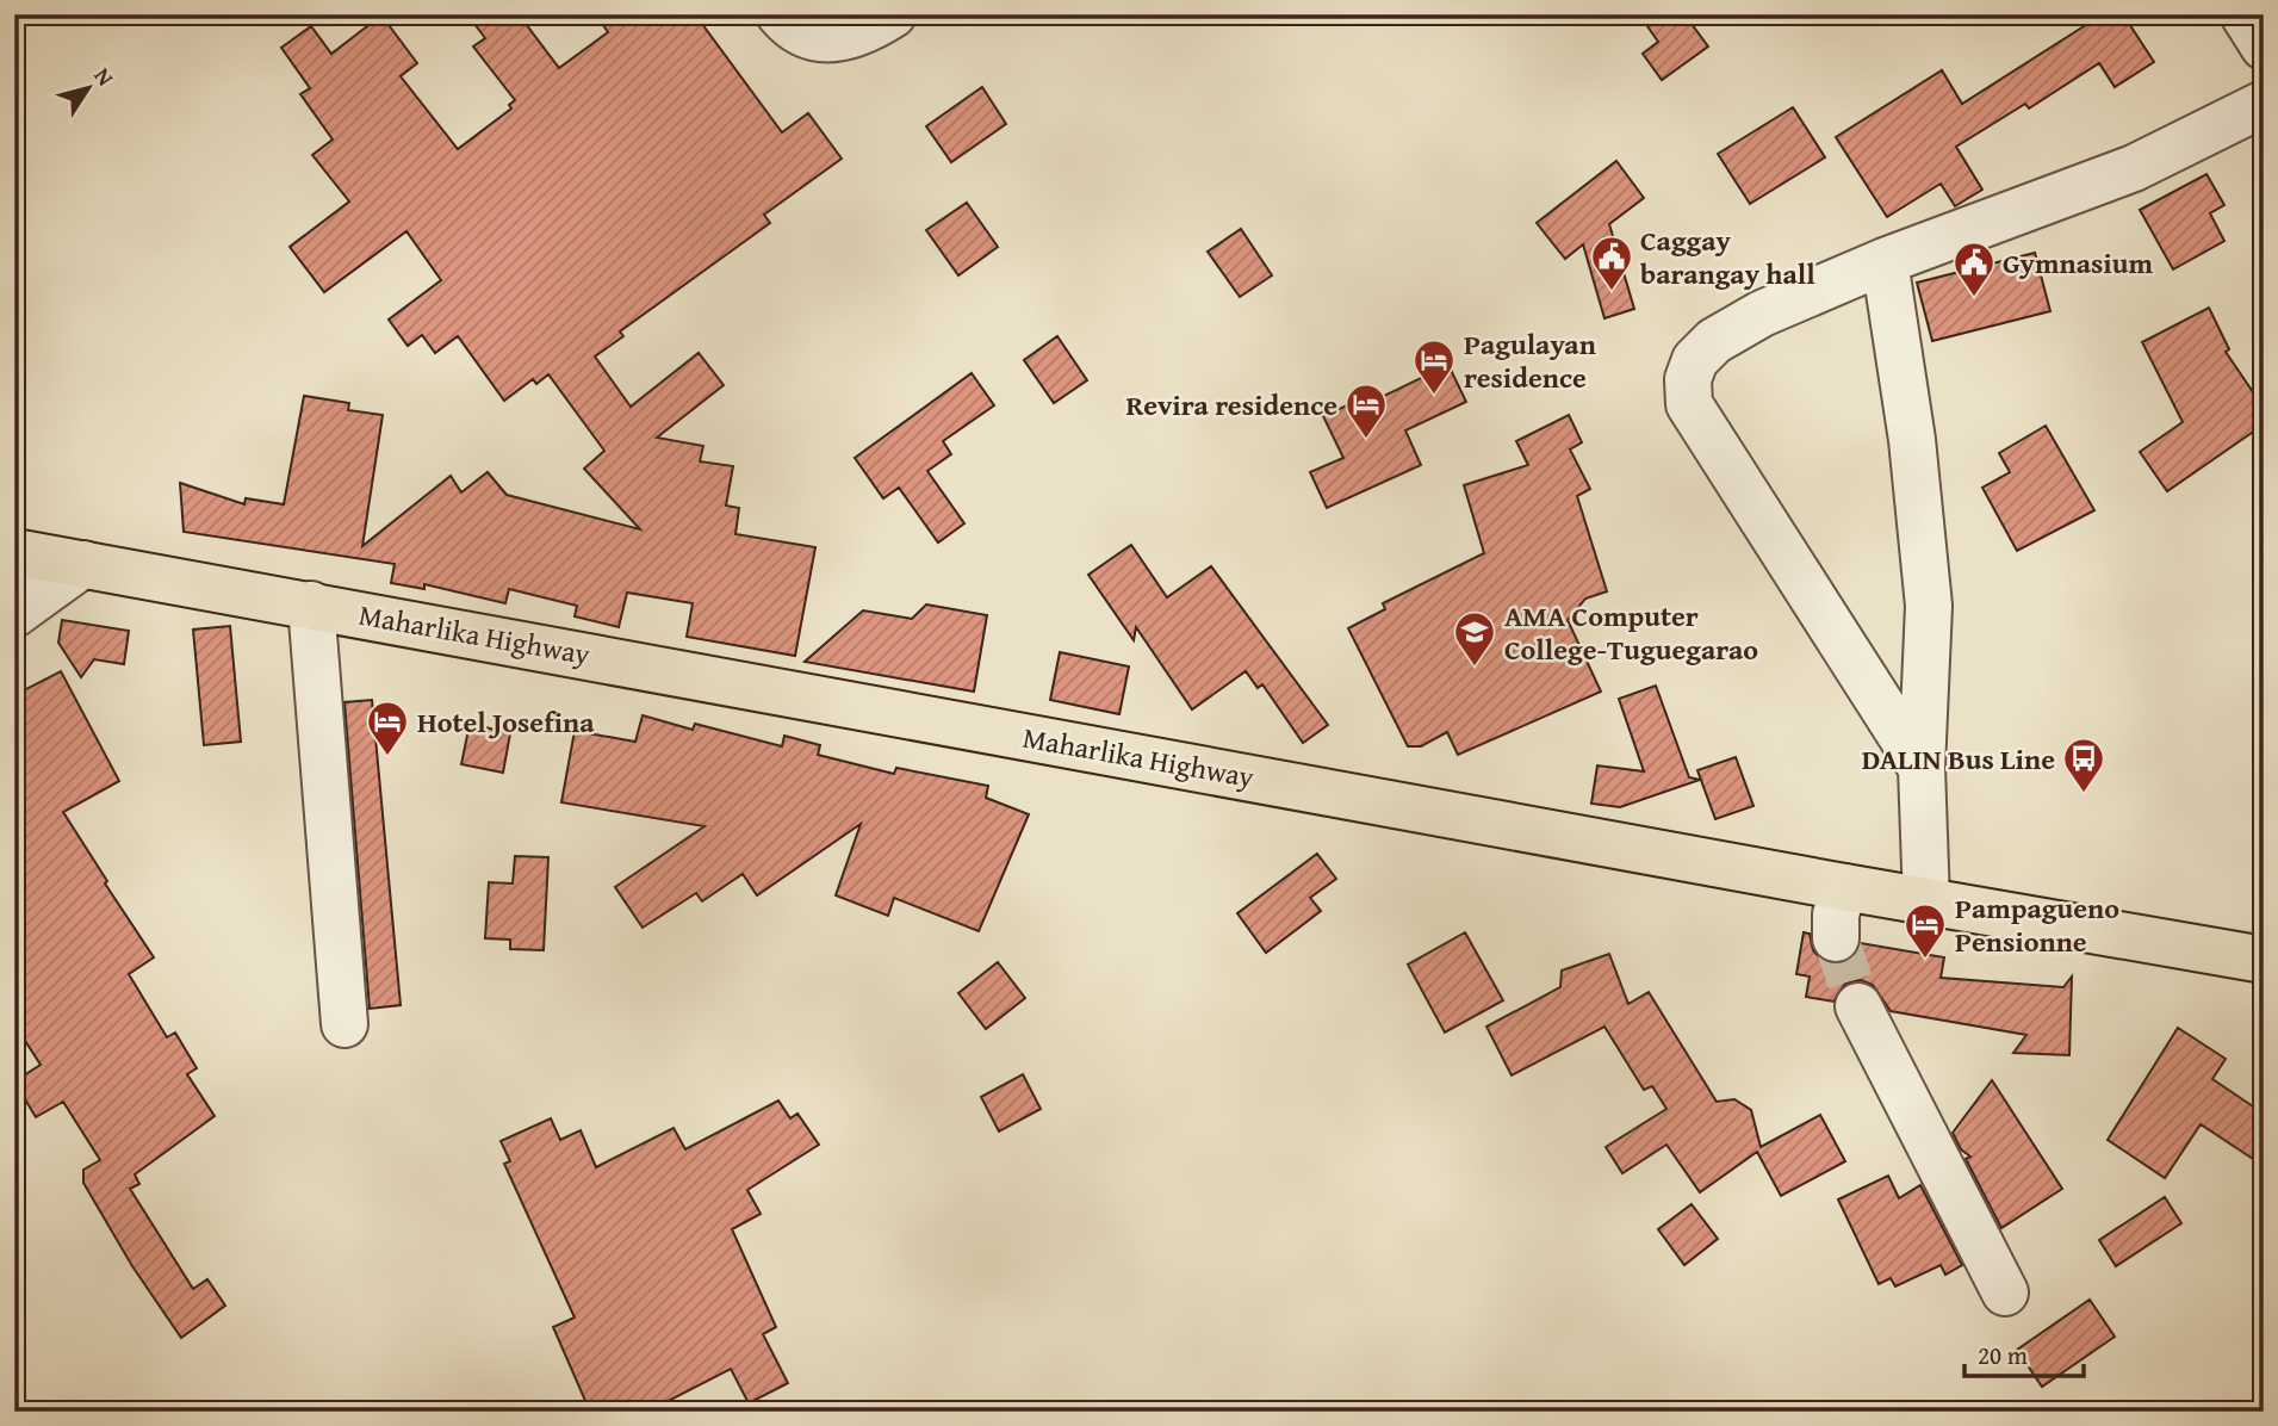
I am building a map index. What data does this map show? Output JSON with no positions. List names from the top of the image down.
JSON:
{
  "streets": {
    "main road": ["Maharlika Highway"]
  },
  "places": {
    "public building": ["Caggay barangay hall", "Gymnasium"],
    "hotel": [
      "Pagulayan residence",
      "Revira residence",
      "Hotel Josefina",
      "Pampagueno Pensionne"
    ],
    "school or university": ["AMA Computer College-Tuguegarao"],
    "bus stop": ["DALIN Bus Line"]
  },
  "scale_bar": "20 m",
  "north": "top right"
}
